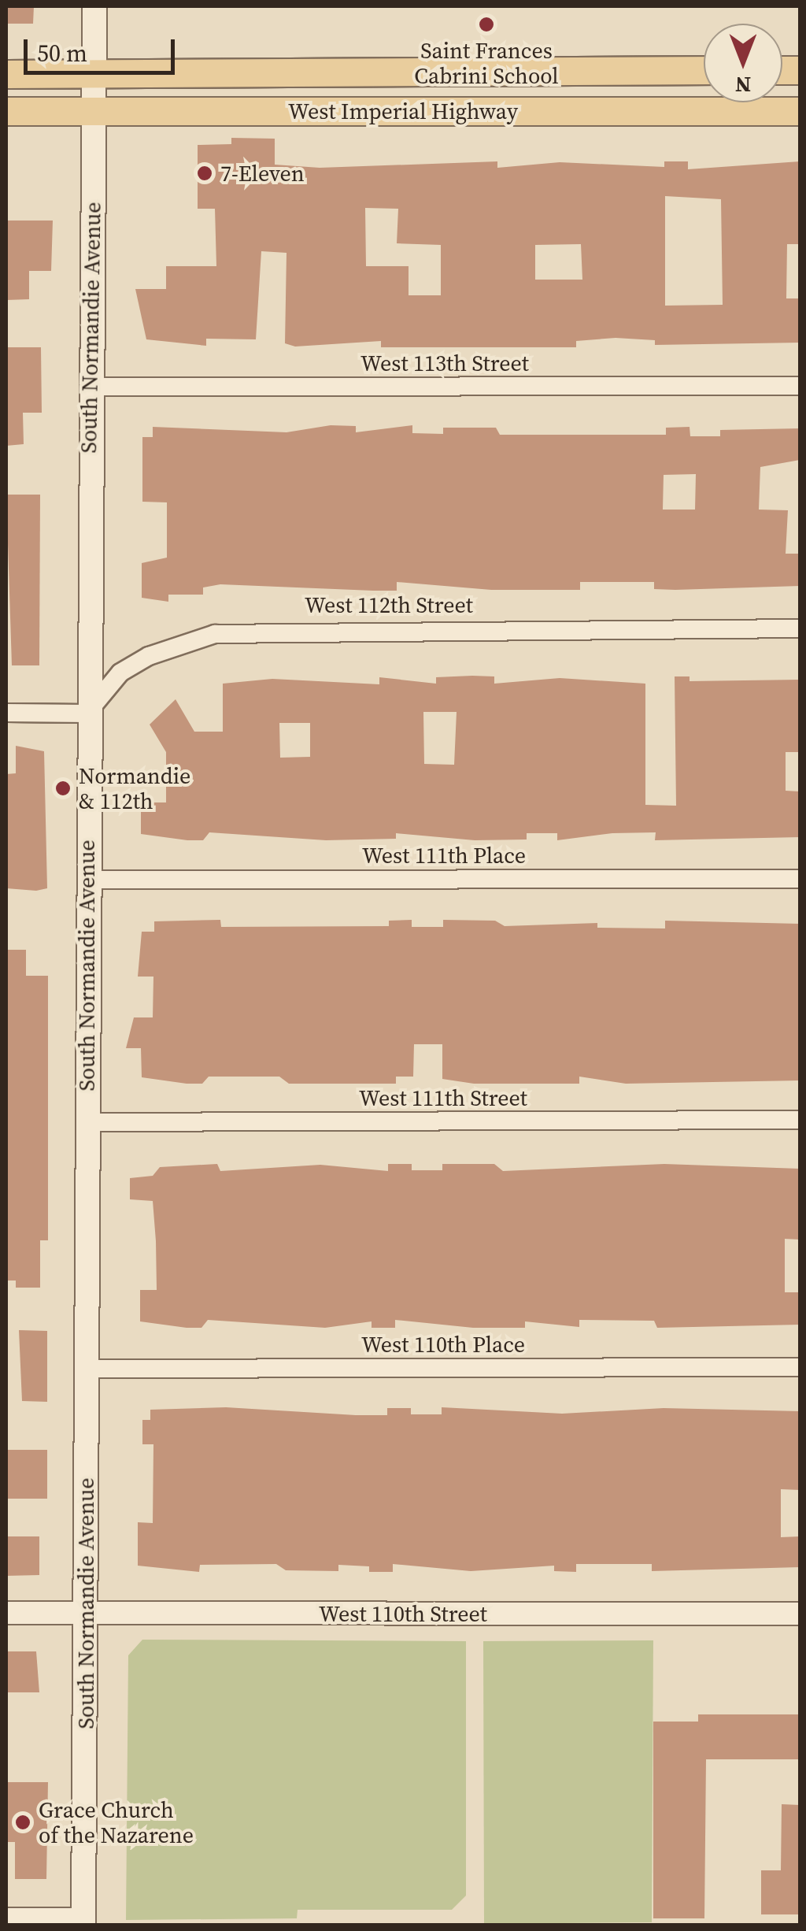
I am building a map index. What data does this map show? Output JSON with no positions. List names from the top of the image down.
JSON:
{
  "streets": {
    "main road": ["West Imperial Highway", "South Normandie Avenue"],
    "street": [
      "West 113th Street",
      "West 112th Street",
      "West 111th Place",
      "West 111th Street",
      "West 110th Place",
      "West 110th Street"
    ]
  },
  "crossings": [
    ["West Imperial Highway", "South Normandie Avenue"],
    ["South Normandie Avenue", "West 113th Street"],
    ["South Normandie Avenue", "West 112th Street"],
    ["South Normandie Avenue", "West 111th Place"],
    ["South Normandie Avenue", "West 111th Street"],
    ["South Normandie Avenue", "West 110th Place"],
    ["South Normandie Avenue", "West 110th Street"]
  ],
  "places": [
    "Saint Frances Cabrini School",
    "7-Eleven",
    "Normandie & 112th",
    "Grace Church of the Nazarene"
  ],
  "scale_bar": "50 m",
  "north": "bottom"
}
